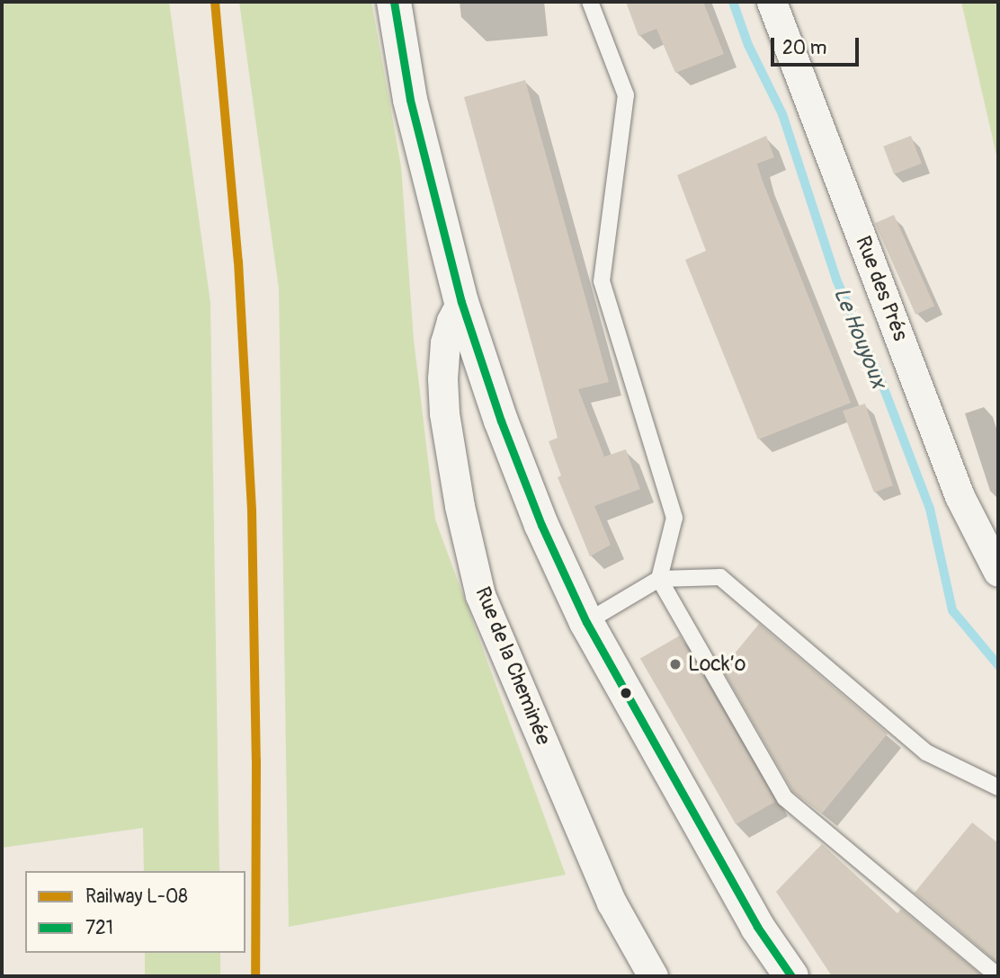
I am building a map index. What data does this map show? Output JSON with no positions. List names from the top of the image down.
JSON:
{
  "streets": {
    "street": ["Rue des Prés", "Rue de la Cheminée"]
  },
  "water": ["Le Houyoux"],
  "places": ["Lock’o"],
  "lines": ["rail line L-08", "transit line 721"],
  "legend": ["Railway L-08", "721"],
  "scale_bar": "20 m"
}
